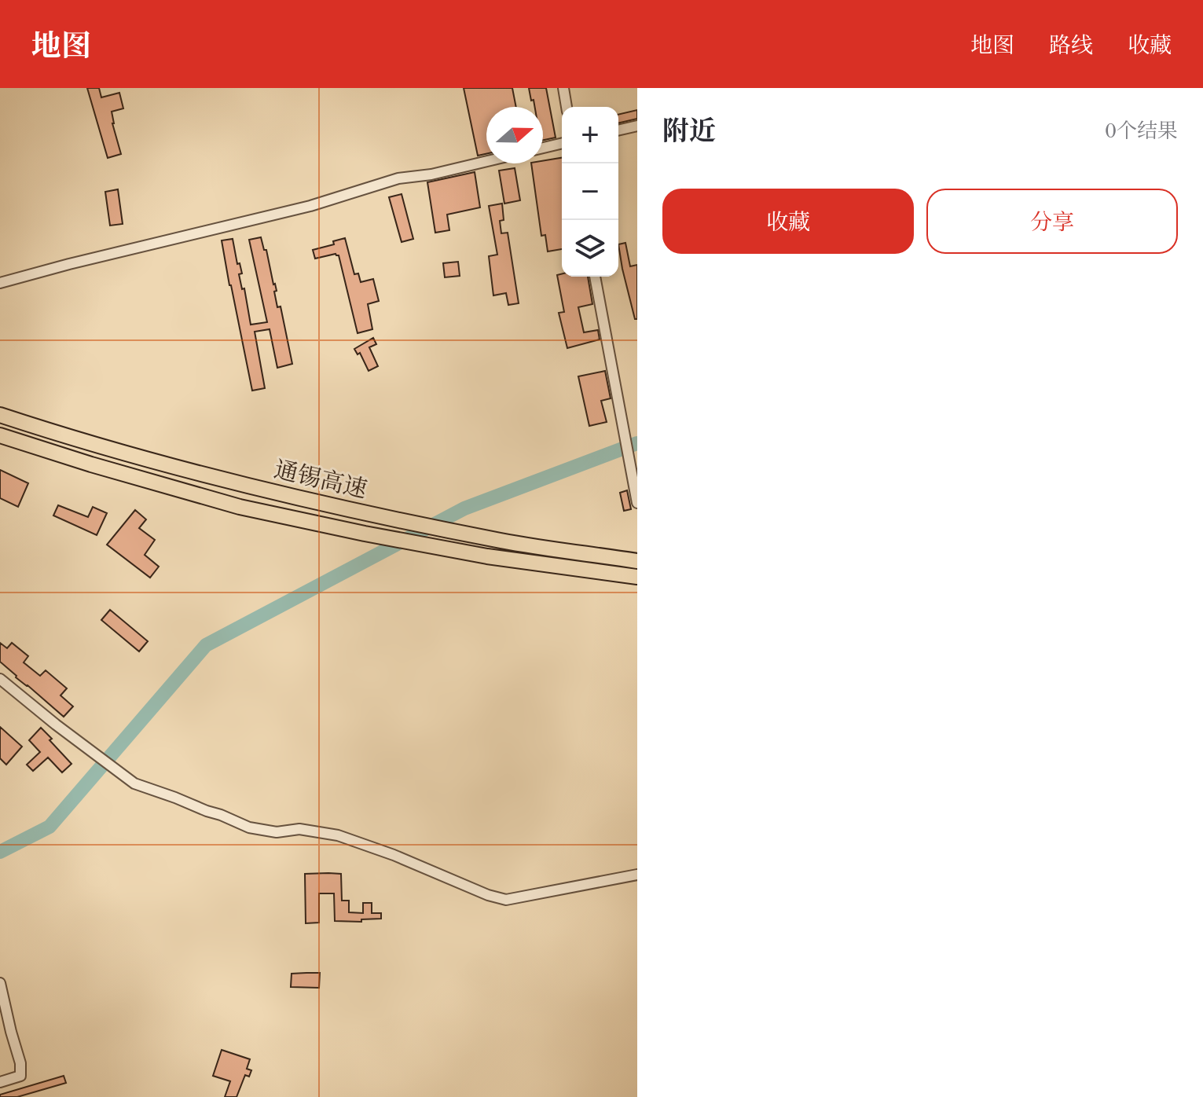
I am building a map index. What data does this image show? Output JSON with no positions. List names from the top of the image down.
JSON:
{
  "streets": {
    "highway": ["通锡高速"]
  },
  "north": "right",
  "page": {
    "header": "地图",
    "nav": ["地图", "路线", "收藏"],
    "heading": ["附近", "0个结果"],
    "map_buttons": ["+", "−"],
    "buttons": ["收藏", "分享"]
  }
}
